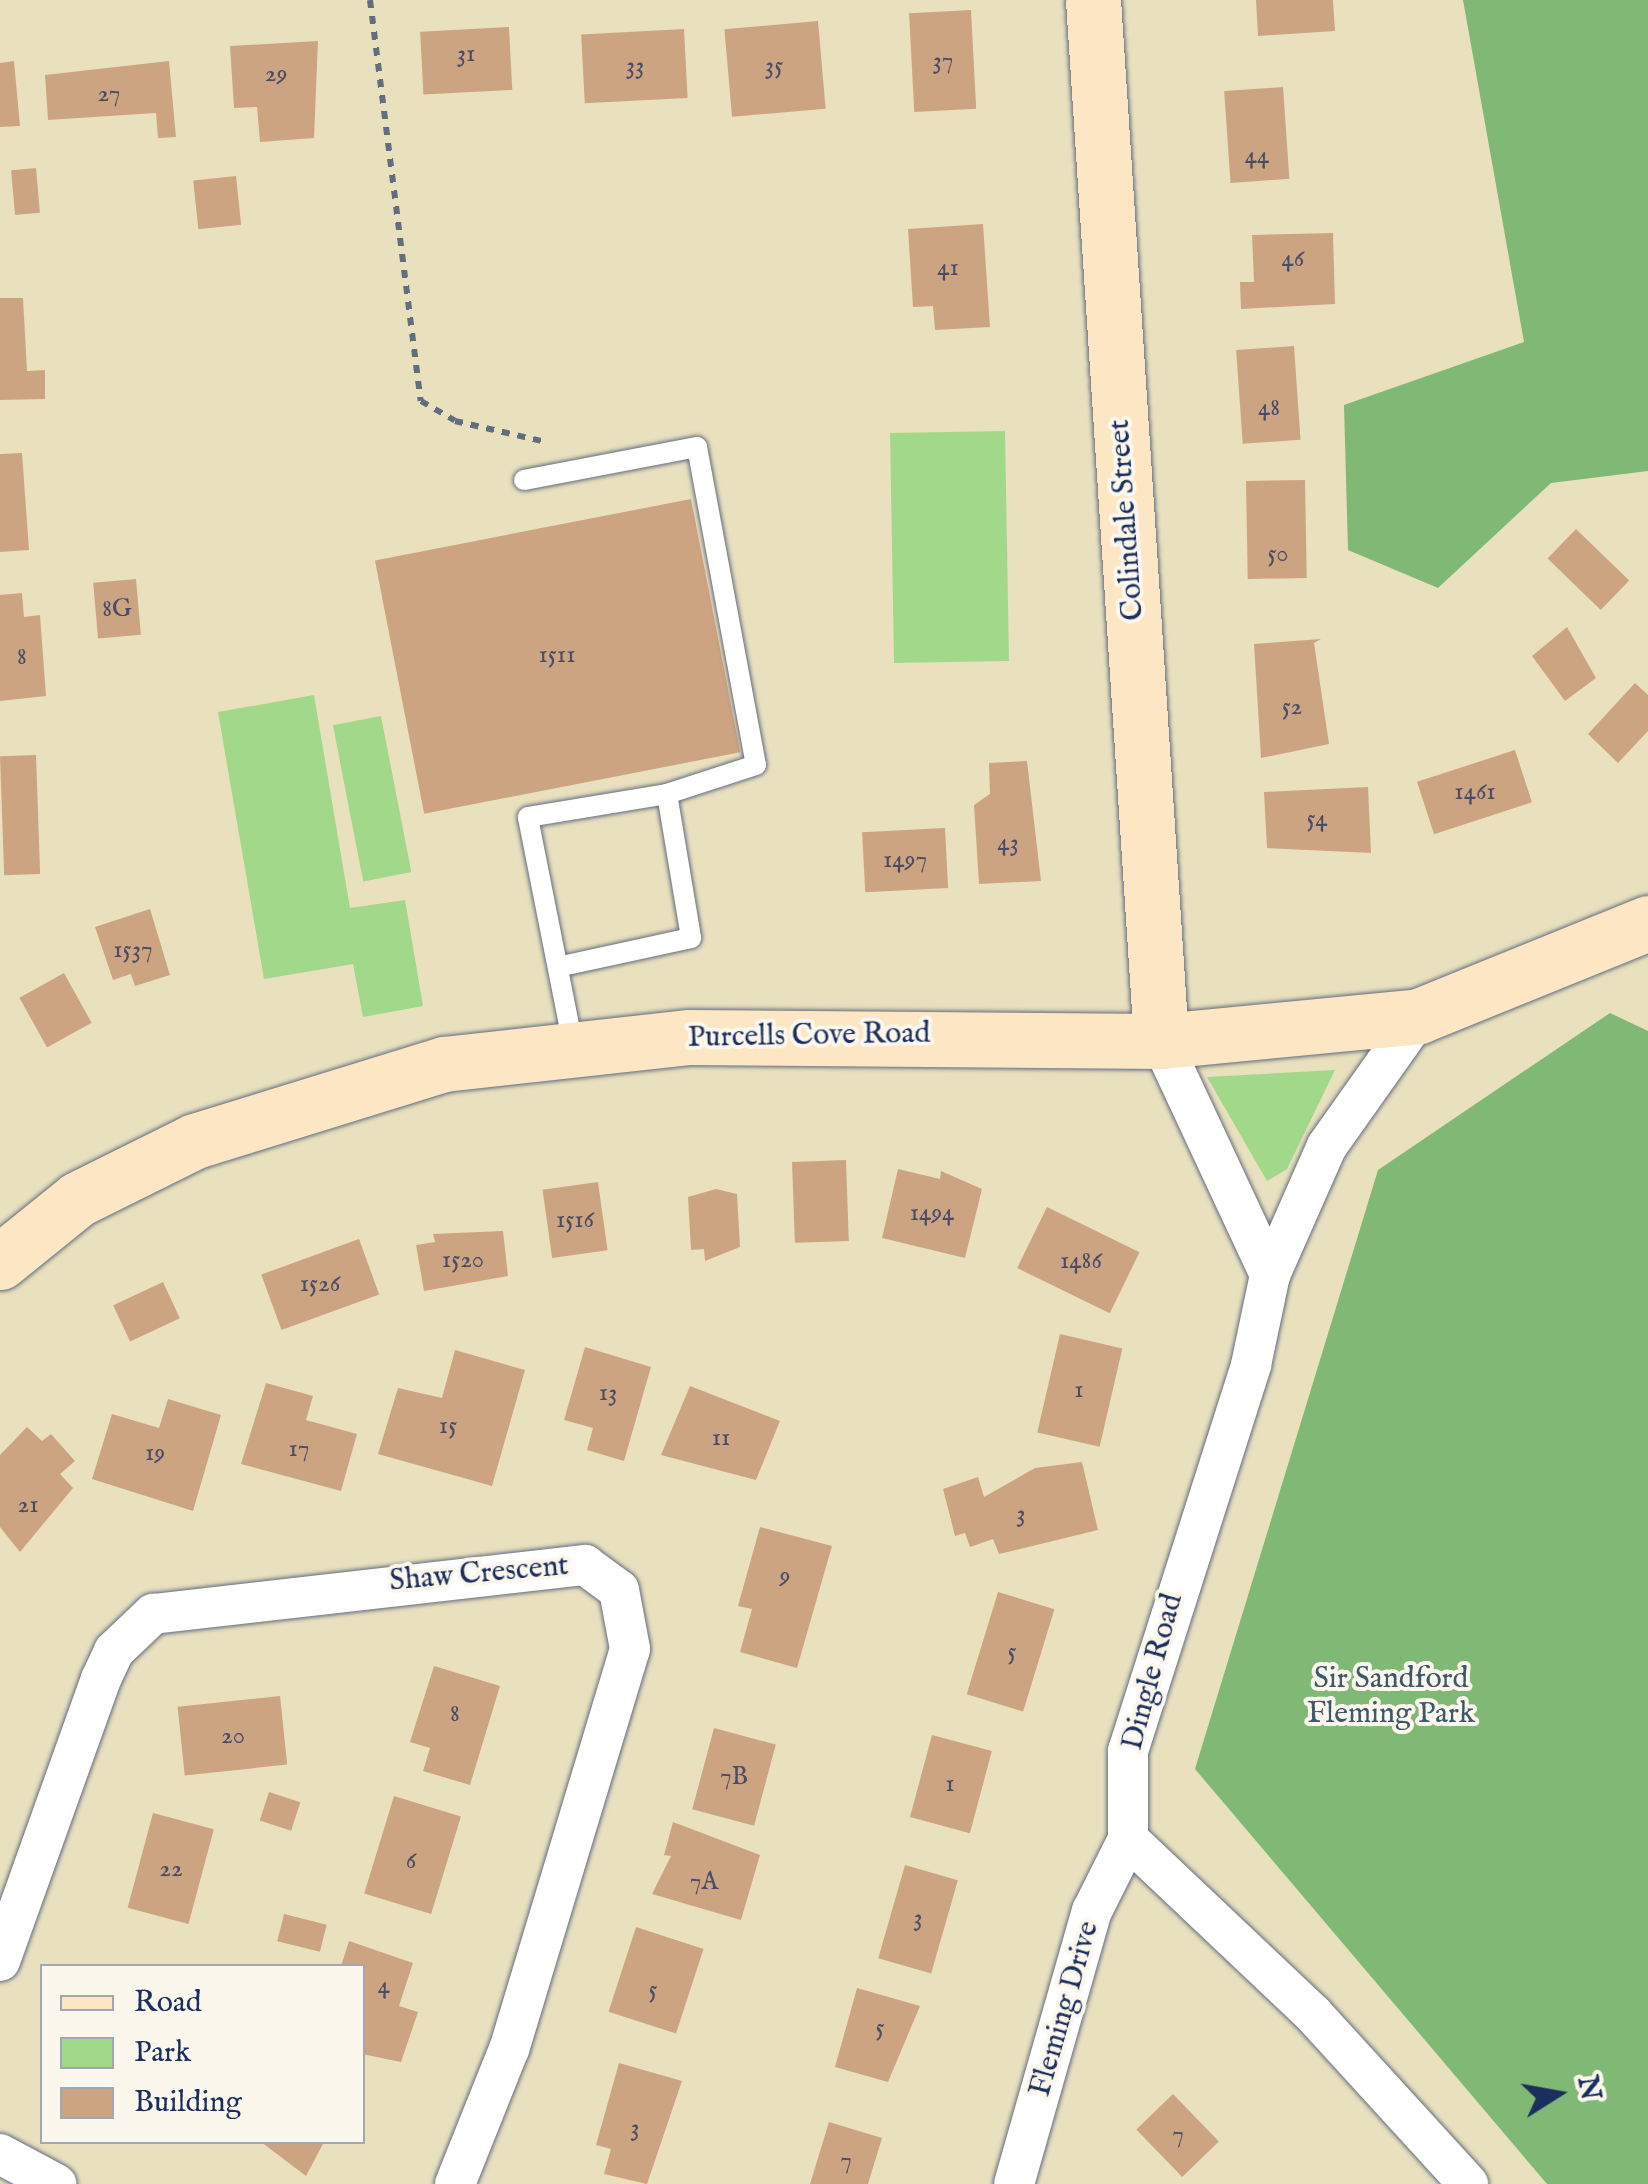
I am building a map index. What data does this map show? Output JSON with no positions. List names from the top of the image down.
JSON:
{
  "streets": {
    "main road": ["Colindale Street", "Purcells Cove Road"],
    "street": ["Shaw Crescent", "Dingle Road", "Fleming Drive"]
  },
  "crossings": [
    ["Colindale Street", "Purcells Cove Road"],
    ["Purcells Cove Road", "Dingle Road"],
    ["Dingle Road", "Fleming Drive"]
  ],
  "parks": ["Sir Sandford Fleming Park"],
  "house_numbers": [
    "31",
    "37",
    "33",
    "35",
    "29",
    "27",
    "44",
    "46",
    "41",
    "48",
    "50",
    "8G",
    "1511",
    "8",
    "52",
    "1461",
    "54",
    "43",
    "1497",
    "1537",
    "1494",
    "1516",
    "1520",
    "1486",
    "1526",
    "1",
    "13",
    "15",
    "11",
    "17",
    "19",
    "21",
    "3",
    "9",
    "5",
    "8",
    "20",
    "7B",
    "1",
    "6",
    "22",
    "7A",
    "3",
    "4",
    "5",
    "5",
    "3",
    "7",
    "7"
  ],
  "legend": ["Road", "Park", "Building"],
  "north": "right"
}
